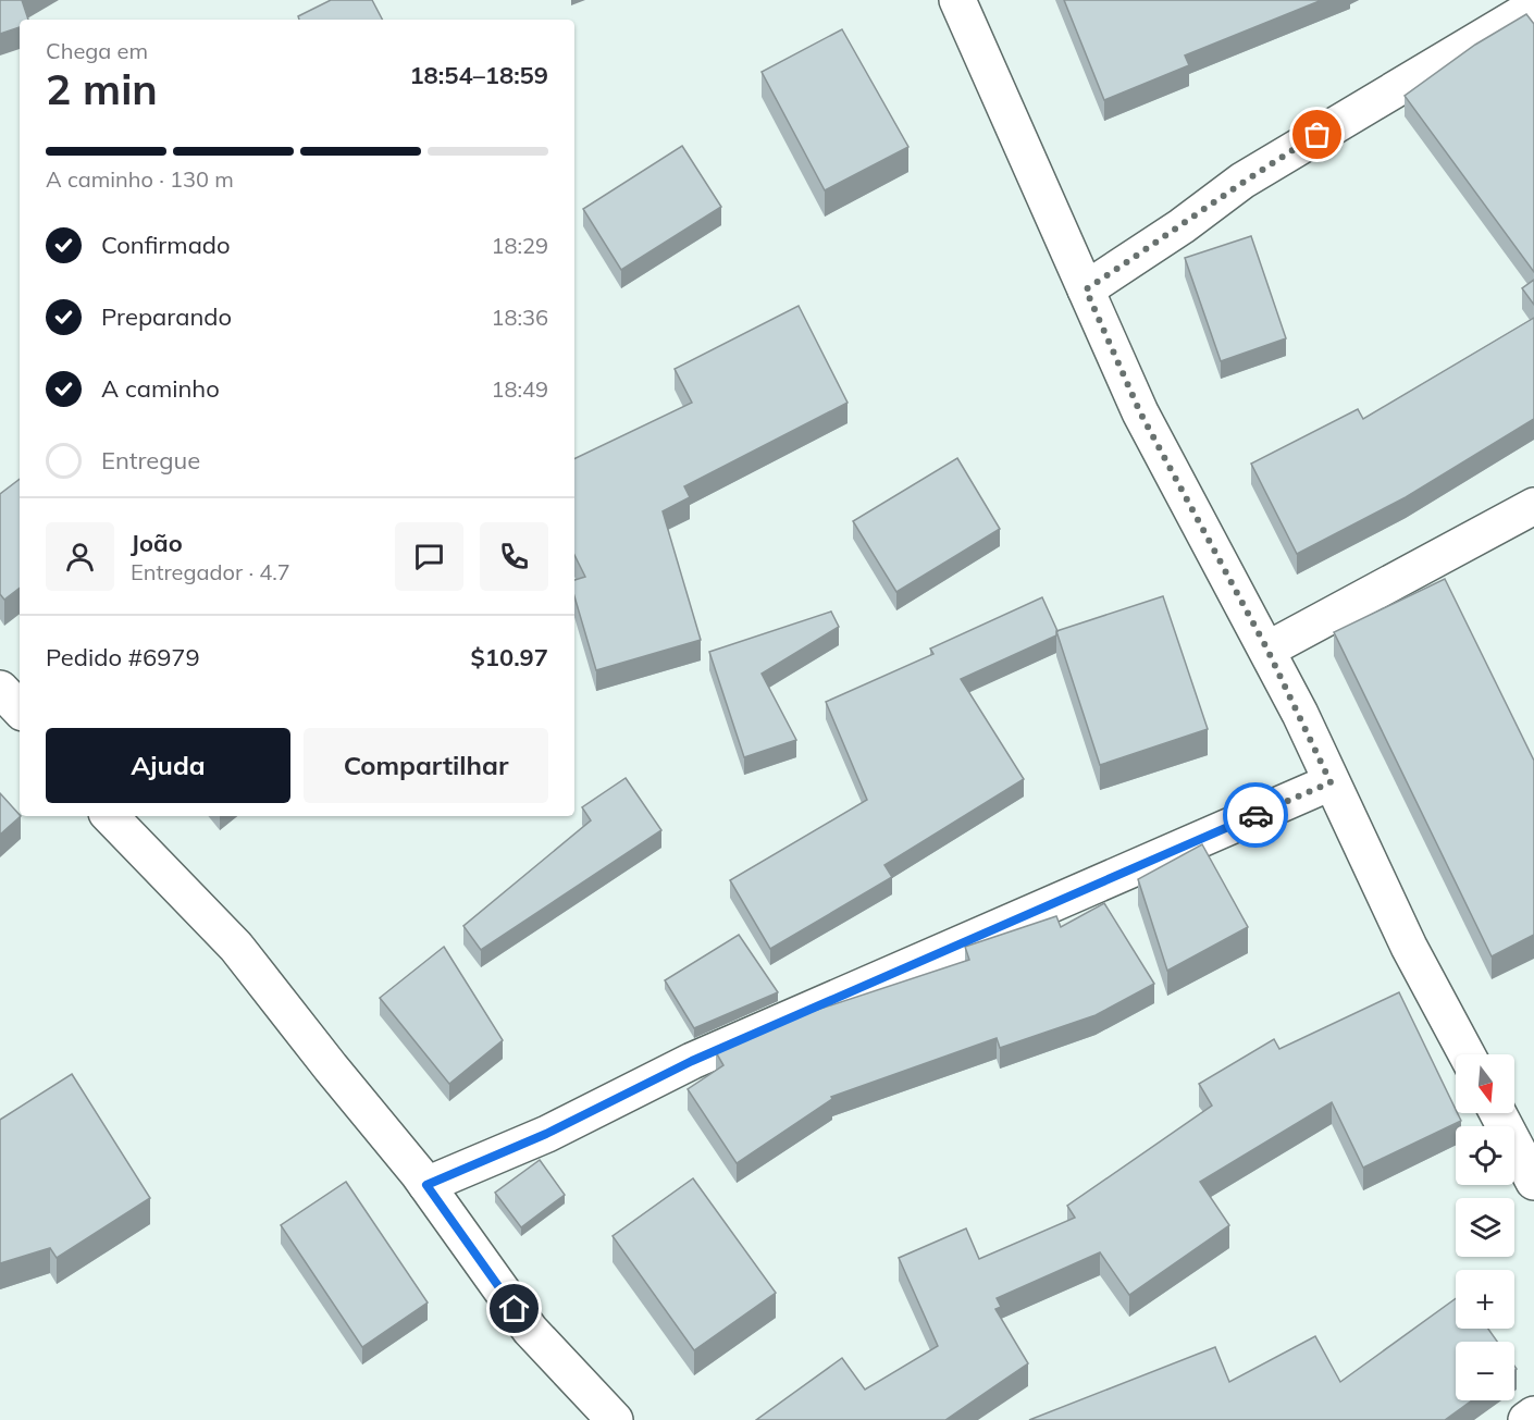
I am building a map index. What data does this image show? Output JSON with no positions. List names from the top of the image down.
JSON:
{
  "north": "bottom",
  "page": {
    "heading": ["2 min", "Chega em", "18:54–18:59"],
    "panel": [
      "João",
      "Entregador · 4.7",
      "Pedido #6979",
      "$10.97"
    ],
    "bar": "A caminho · 130 m",
    "list": [
      ["Confirmado", "18:29"],
      ["Preparando", "18:36"],
      ["A caminho", "18:49"],
      "Entregue"
    ],
    "buttons": ["Ajuda", "Compartilhar"],
    "map_buttons": ["+", "−"]
  }
}
